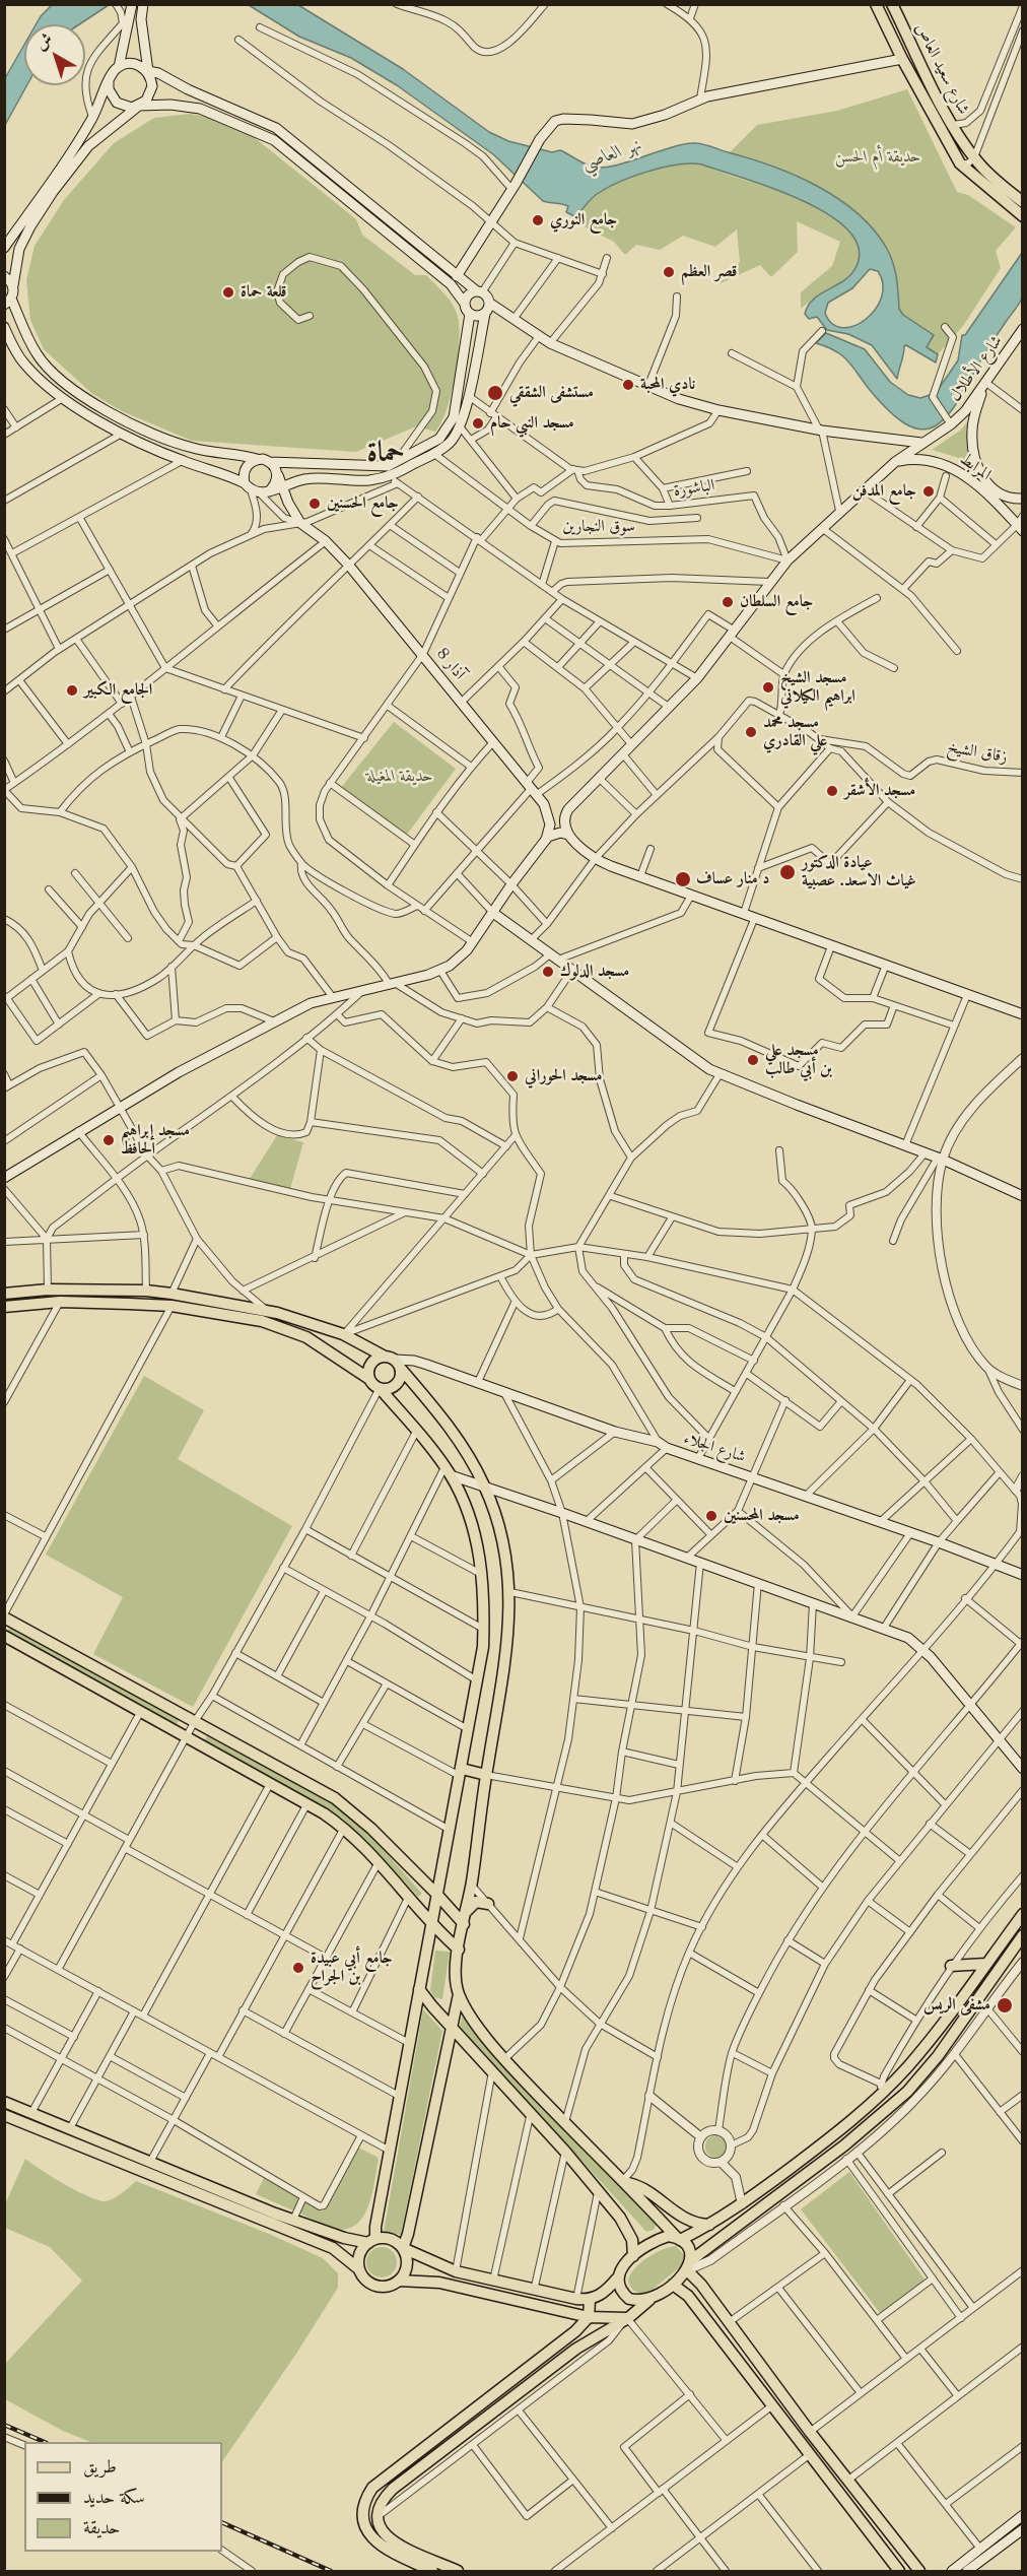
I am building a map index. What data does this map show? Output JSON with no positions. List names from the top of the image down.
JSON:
{
  "streets": {
    "main road": [
      "شارع سعيد العاص",
      "شارع الأطلال",
      "المرابط",
      "8 آذار",
      "شارع الجلاء"
    ],
    "street": ["الباشورة", "سوق النجارين", "زقاق الشيخ"]
  },
  "crossings": [
    ["شارع الأطلال", "المرابط"],
    ["شارع الأطلال", "الباشورة"],
    ["شارع الأطلال", "سوق النجارين"],
    ["الباشورة", "سوق النجارين"]
  ],
  "districts": ["حماة"],
  "water": ["نهر العاصي"],
  "parks": ["حديقة أم الحسن", "حديقة المغيلة"],
  "places": [
    "جامع النوري",
    "قصر العظم",
    "قلعة حماة",
    "نادي المحبة",
    "مستشفى الشققي",
    "مسجد النبي حام",
    "جامع المدفن",
    "جامع الحسنين",
    "جامع السلطان",
    "مسجد الشيخ ابراهيم الكيلاني",
    "الجامع الكبير",
    "مسجد محمد علي القادري",
    "مسجد الأشقر",
    "عيادة الدكتور غياث الاسعد. عصبية",
    "د منار عساف",
    "مسجد الدلوك",
    "مسجد علي بن أبي طالب",
    "مسجد الحوراني",
    "مسجد إبراهيم الحافظ",
    "مسجد المحسنين",
    "جامع أبي عبيدة بن الجراح",
    "مشفى الريس"
  ],
  "legend": ["طريق", "سكة حديد", "حديقة"],
  "north": "top left"
}
